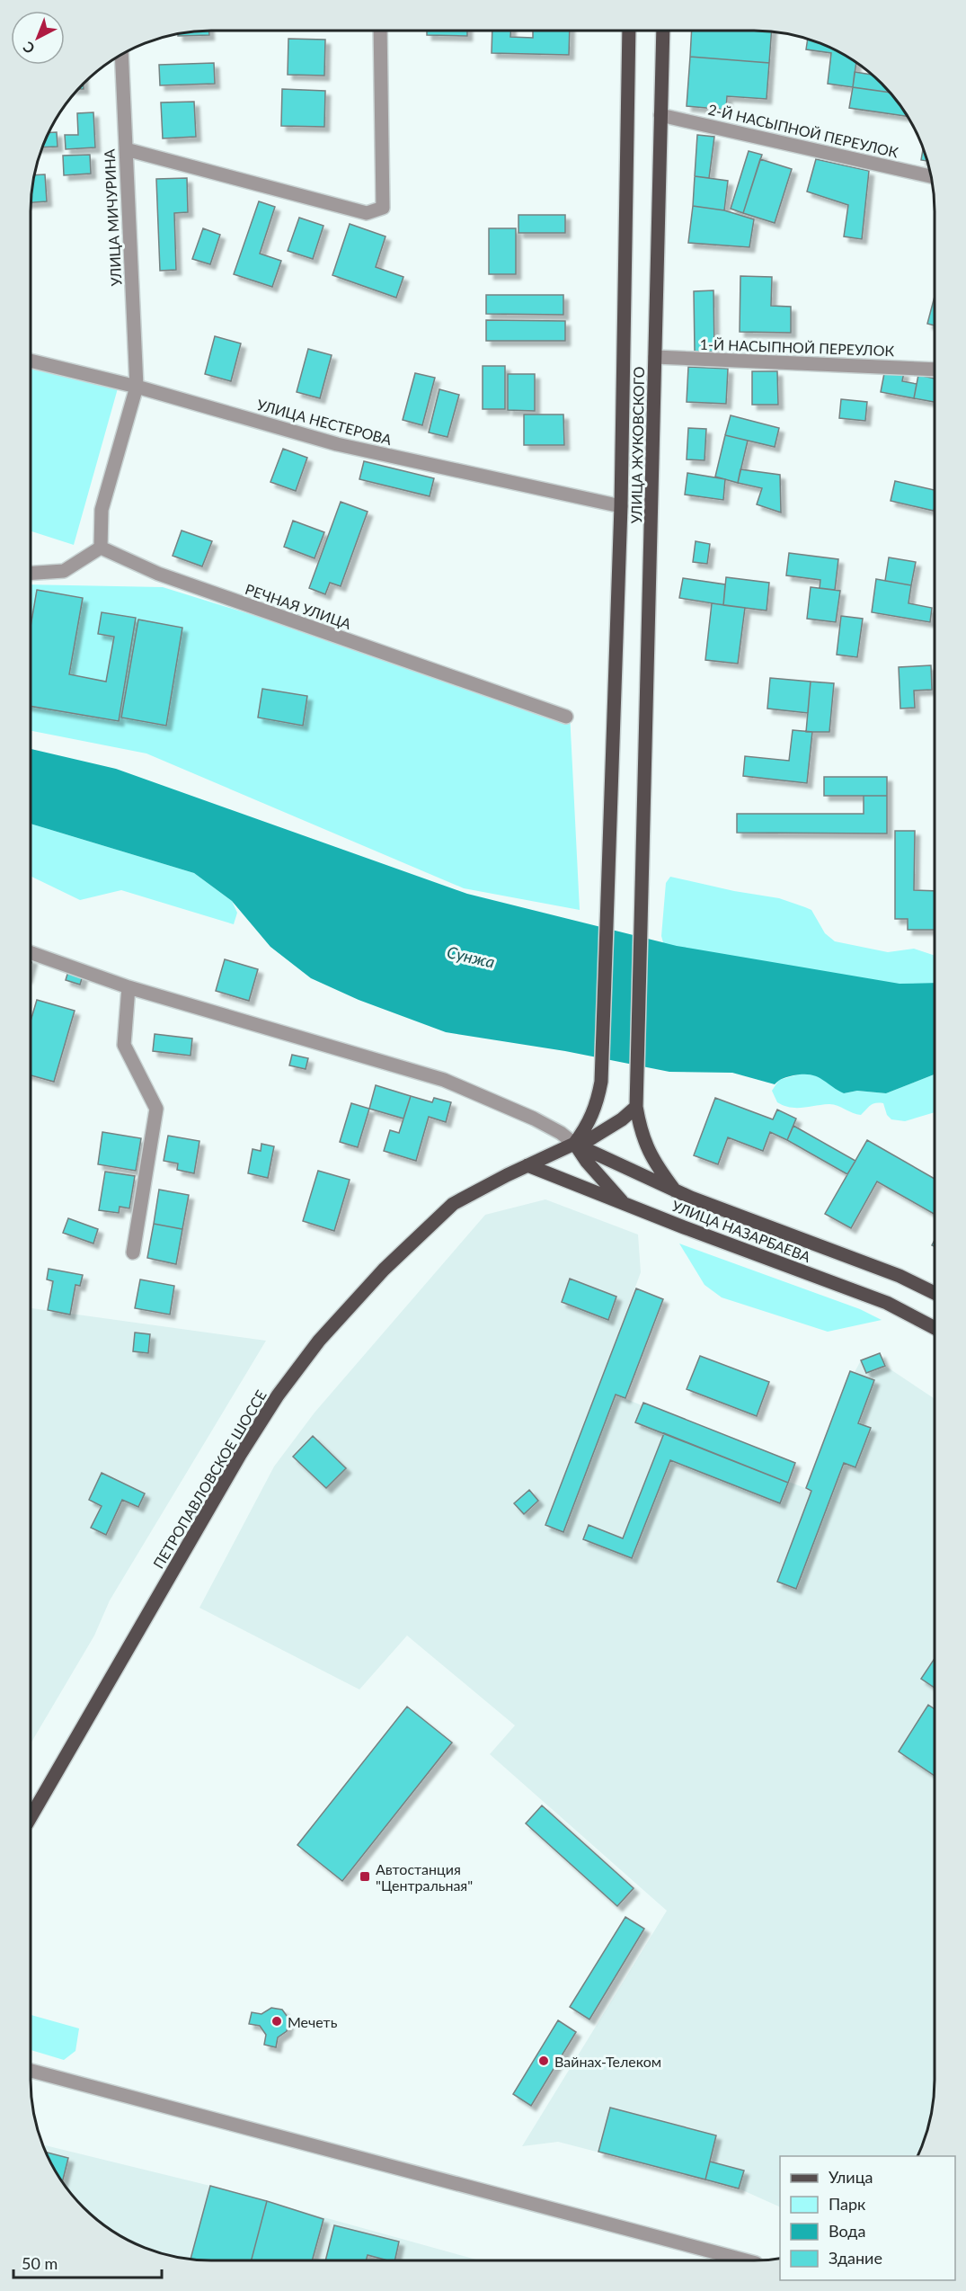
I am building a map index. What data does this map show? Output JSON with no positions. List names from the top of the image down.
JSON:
{
  "streets": {
    "main road": ["УЛИЦА ЖУКОВСКОГО", "УЛИЦА НАЗАРБАЕВА", "ПЕТРОПАВЛОВСКОЕ ШОССЕ"],
    "street": [
      "2-Й НАСЫПНОЙ ПЕРЕУЛОК",
      "УЛИЦА МИЧУРИНА",
      "1-Й НАСЫПНОЙ ПЕРЕУЛОК",
      "УЛИЦА НЕСТЕРОВА",
      "РЕЧНАЯ УЛИЦА"
    ]
  },
  "crossings": [
    ["2-Й НАСЫПНОЙ ПЕРЕУЛОК", "УЛИЦА ЖУКОВСКОГО"],
    ["УЛИЦА МИЧУРИНА", "УЛИЦА НЕСТЕРОВА"],
    ["УЛИЦА МИЧУРИНА", "РЕЧНАЯ УЛИЦА"],
    ["1-Й НАСЫПНОЙ ПЕРЕУЛОК", "УЛИЦА ЖУКОВСКОГО"],
    ["УЛИЦА ЖУКОВСКОГО", "УЛИЦА НАЗАРБАЕВА"],
    ["УЛИЦА ЖУКОВСКОГО", "ПЕТРОПАВЛОВСКОЕ ШОССЕ"],
    ["УЛИЦА НАЗАРБАЕВА", "ПЕТРОПАВЛОВСКОЕ ШОССЕ"]
  ],
  "water": ["Сунжа"],
  "places": {
    "transit": ["Автостанция \"Центральная\""],
    "other": ["Мечеть", "Вайнах-Телеком"]
  },
  "legend": [
    "Улица",
    "Парк",
    "Вода",
    "Здание"
  ],
  "scale_bar": "50 m",
  "north": "bottom left"
}
